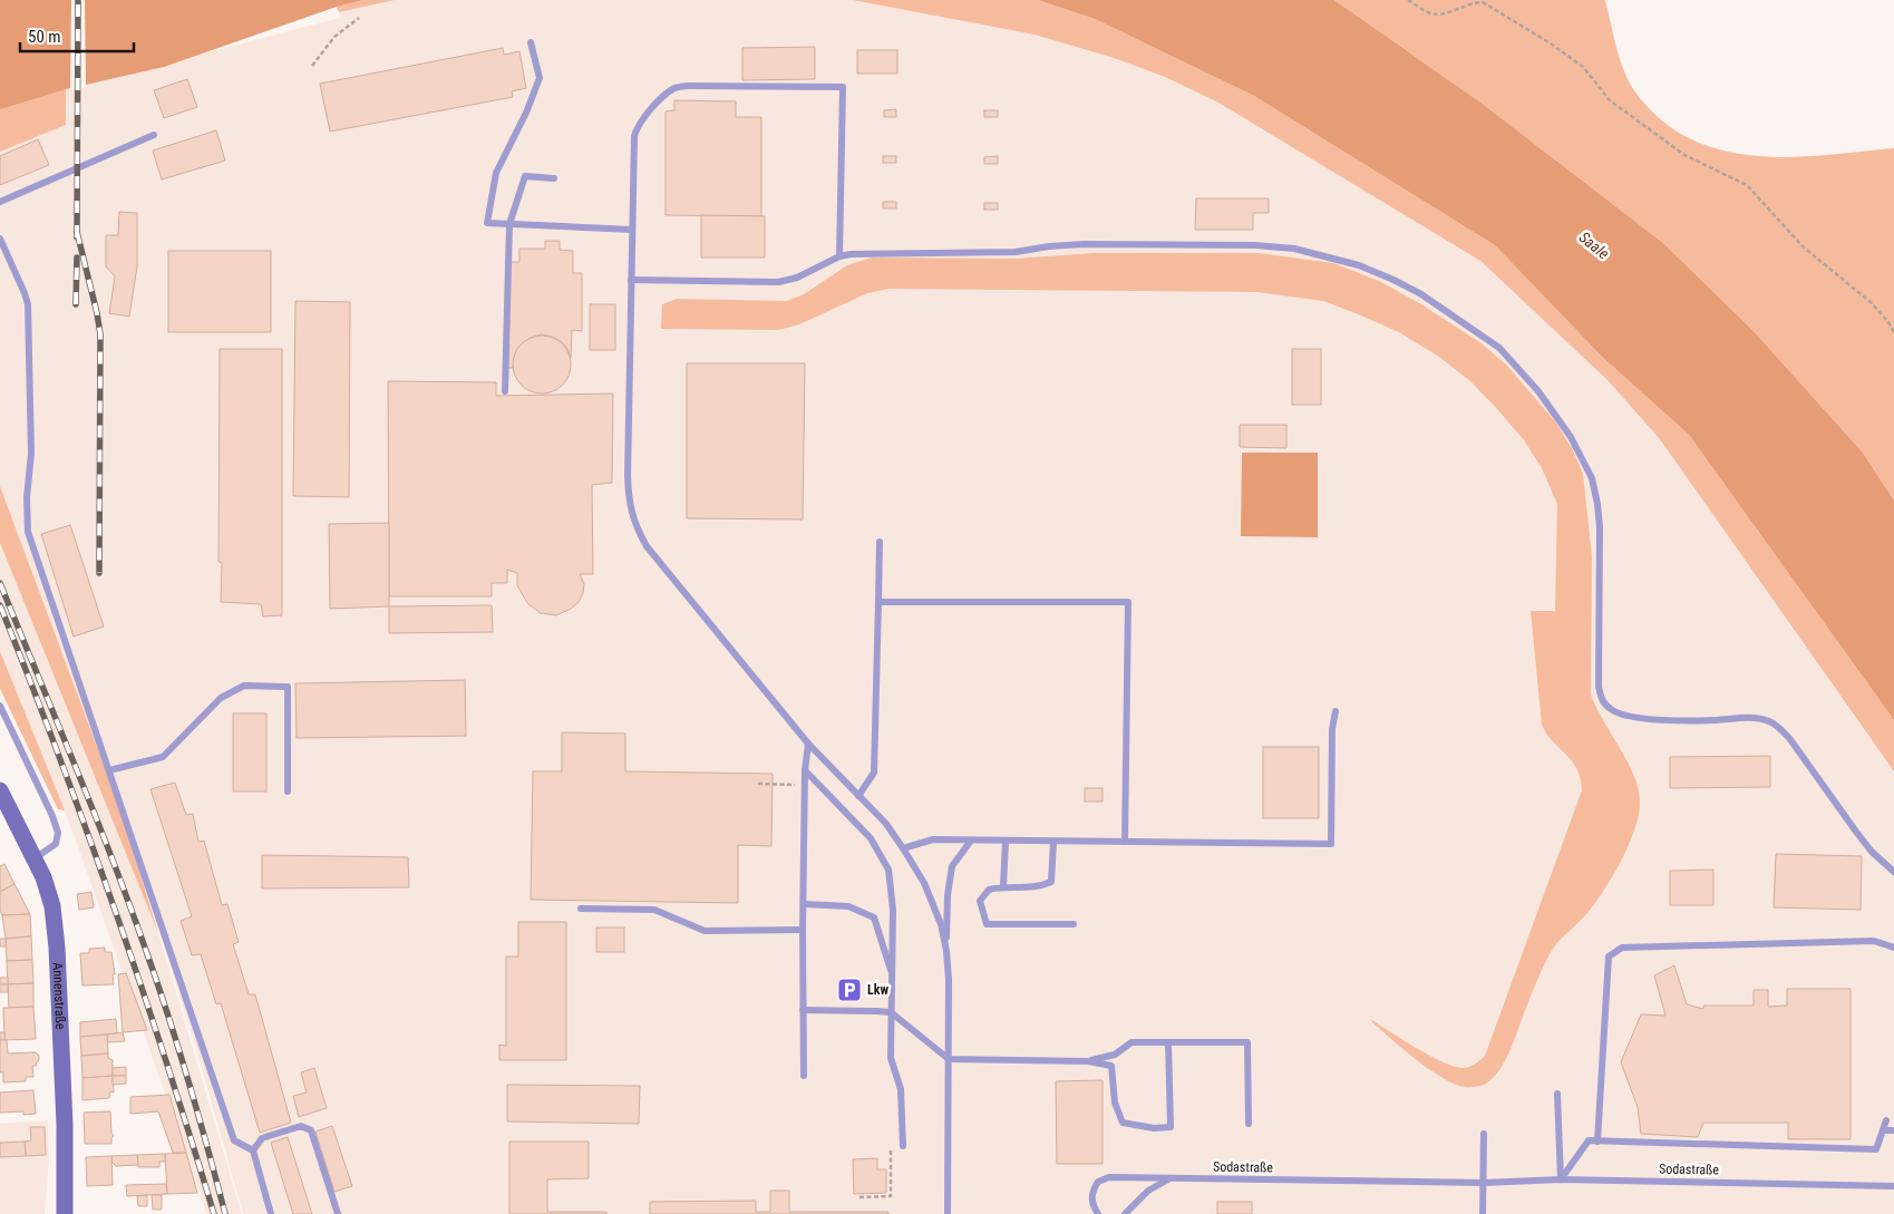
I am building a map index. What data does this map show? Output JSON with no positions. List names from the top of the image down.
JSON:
{
  "streets": {
    "main road": ["Annenstraße"],
    "lane": ["Sodastraße"]
  },
  "water": ["Saale"],
  "places": {
    "parking": ["Lkw"]
  },
  "scale_bar": "50 m"
}
